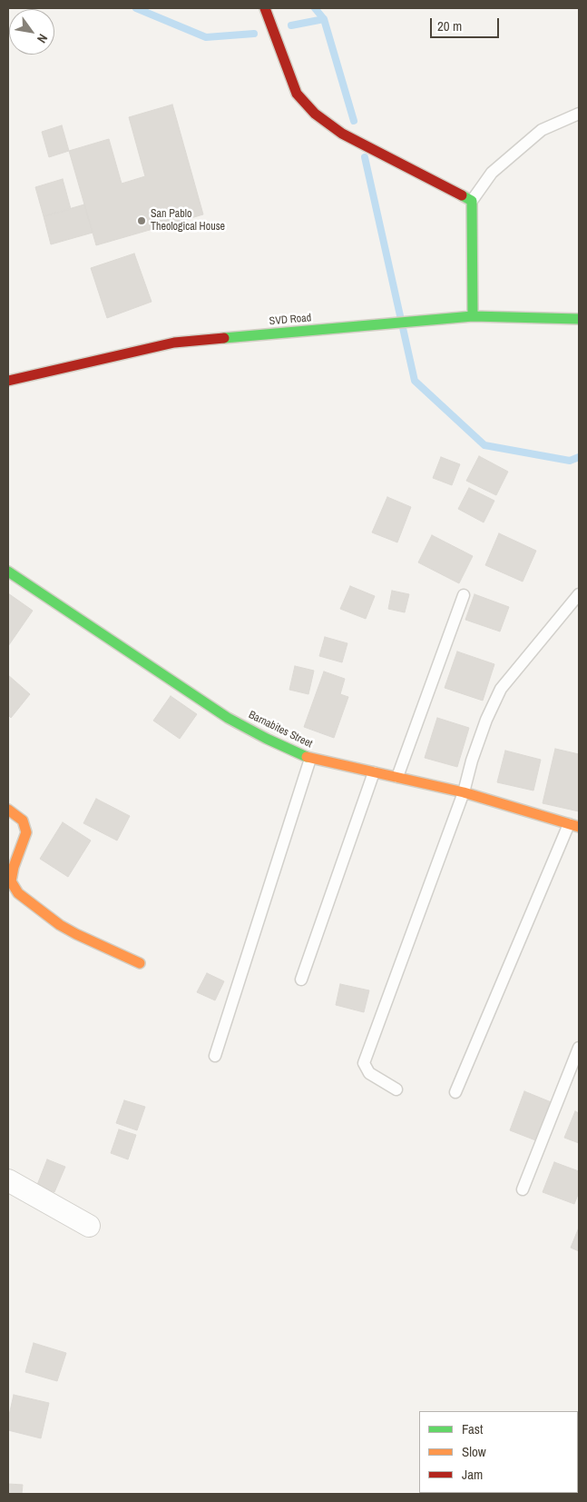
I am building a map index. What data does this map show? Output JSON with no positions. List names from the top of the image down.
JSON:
{
  "streets": {
    "street": ["SVD Road", "Barnabites Street"]
  },
  "places": ["San Pablo Theological House"],
  "legend": ["Fast", "Slow", "Jam"],
  "scale_bar": "20 m",
  "north": "bottom right"
}
